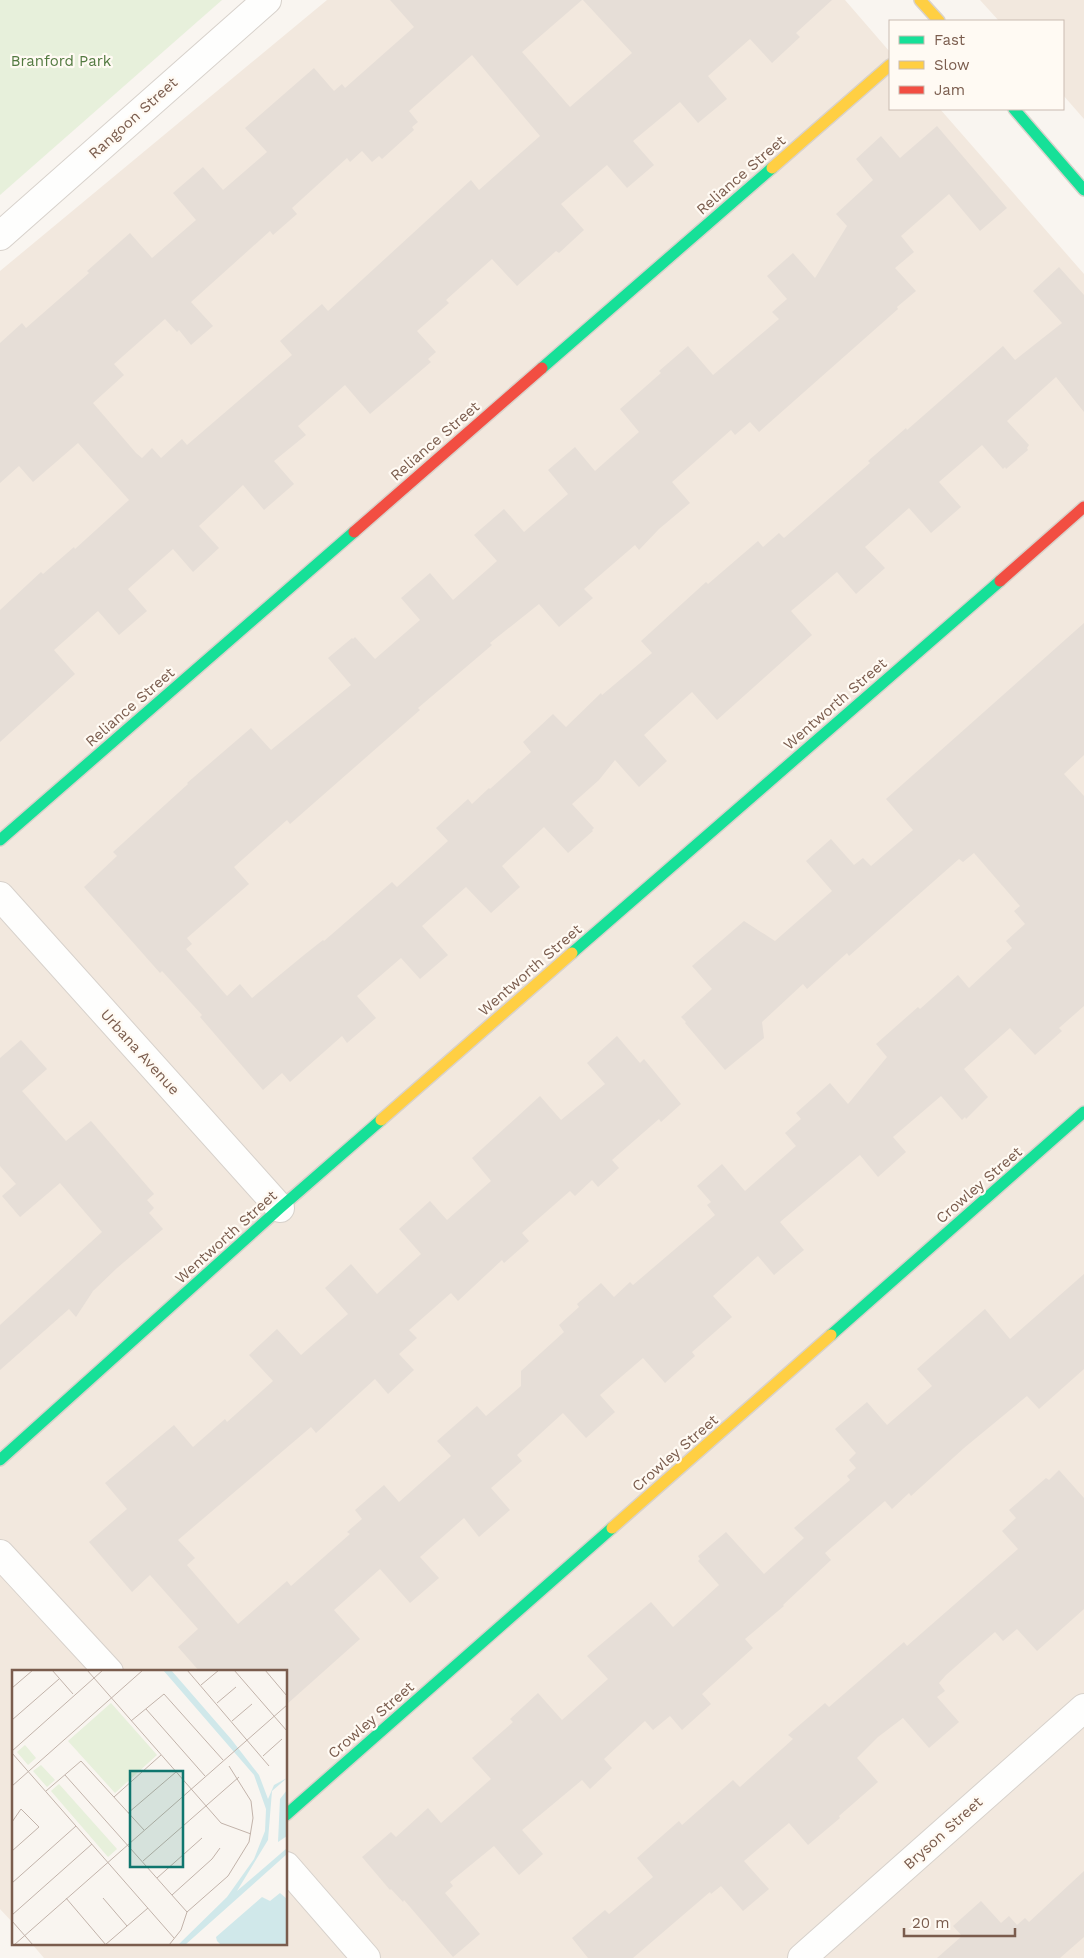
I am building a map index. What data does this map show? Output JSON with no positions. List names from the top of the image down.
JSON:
{
  "streets": {
    "street": [
      "Rangoon Street",
      "Reliance Street",
      "Wentworth Street",
      "Urbana Avenue",
      "Crowley Street",
      "Bryson Street"
    ]
  },
  "crossings": [
    ["Wentworth Street", "Urbana Avenue"]
  ],
  "parks": ["Branford Park"],
  "legend": ["Fast", "Slow", "Jam"],
  "scale_bar": "20 m"
}
